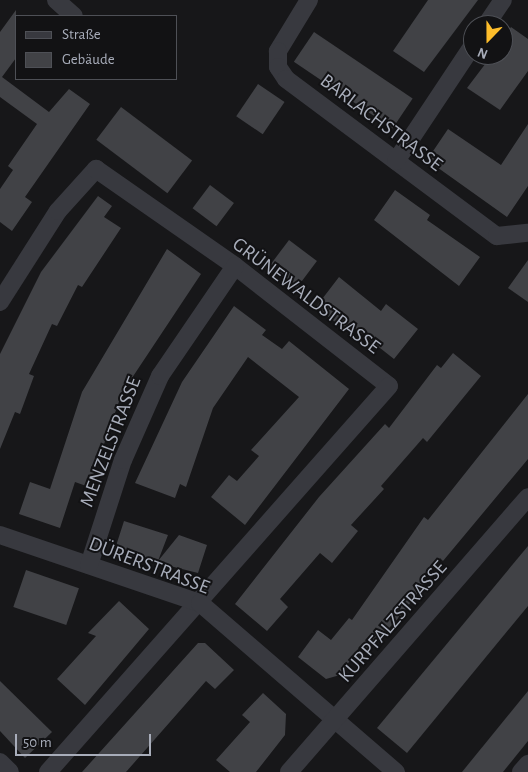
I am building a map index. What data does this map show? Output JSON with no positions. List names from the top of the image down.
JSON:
{
  "streets": {
    "street": [
      "BARLACHSTRASSE",
      "GRÜNEWALDSTRASSE",
      "MENZELSTRASSE",
      "DÜRERSTRASSE",
      "KURPFALZSTRASSE"
    ]
  },
  "crossings": [
    ["GRÜNEWALDSTRASSE", "MENZELSTRASSE"],
    ["GRÜNEWALDSTRASSE", "DÜRERSTRASSE"],
    ["MENZELSTRASSE", "DÜRERSTRASSE"],
    ["DÜRERSTRASSE", "KURPFALZSTRASSE"]
  ],
  "legend": ["Straße", "Gebäude"],
  "scale_bar": "50 m",
  "north": "bottom"
}
